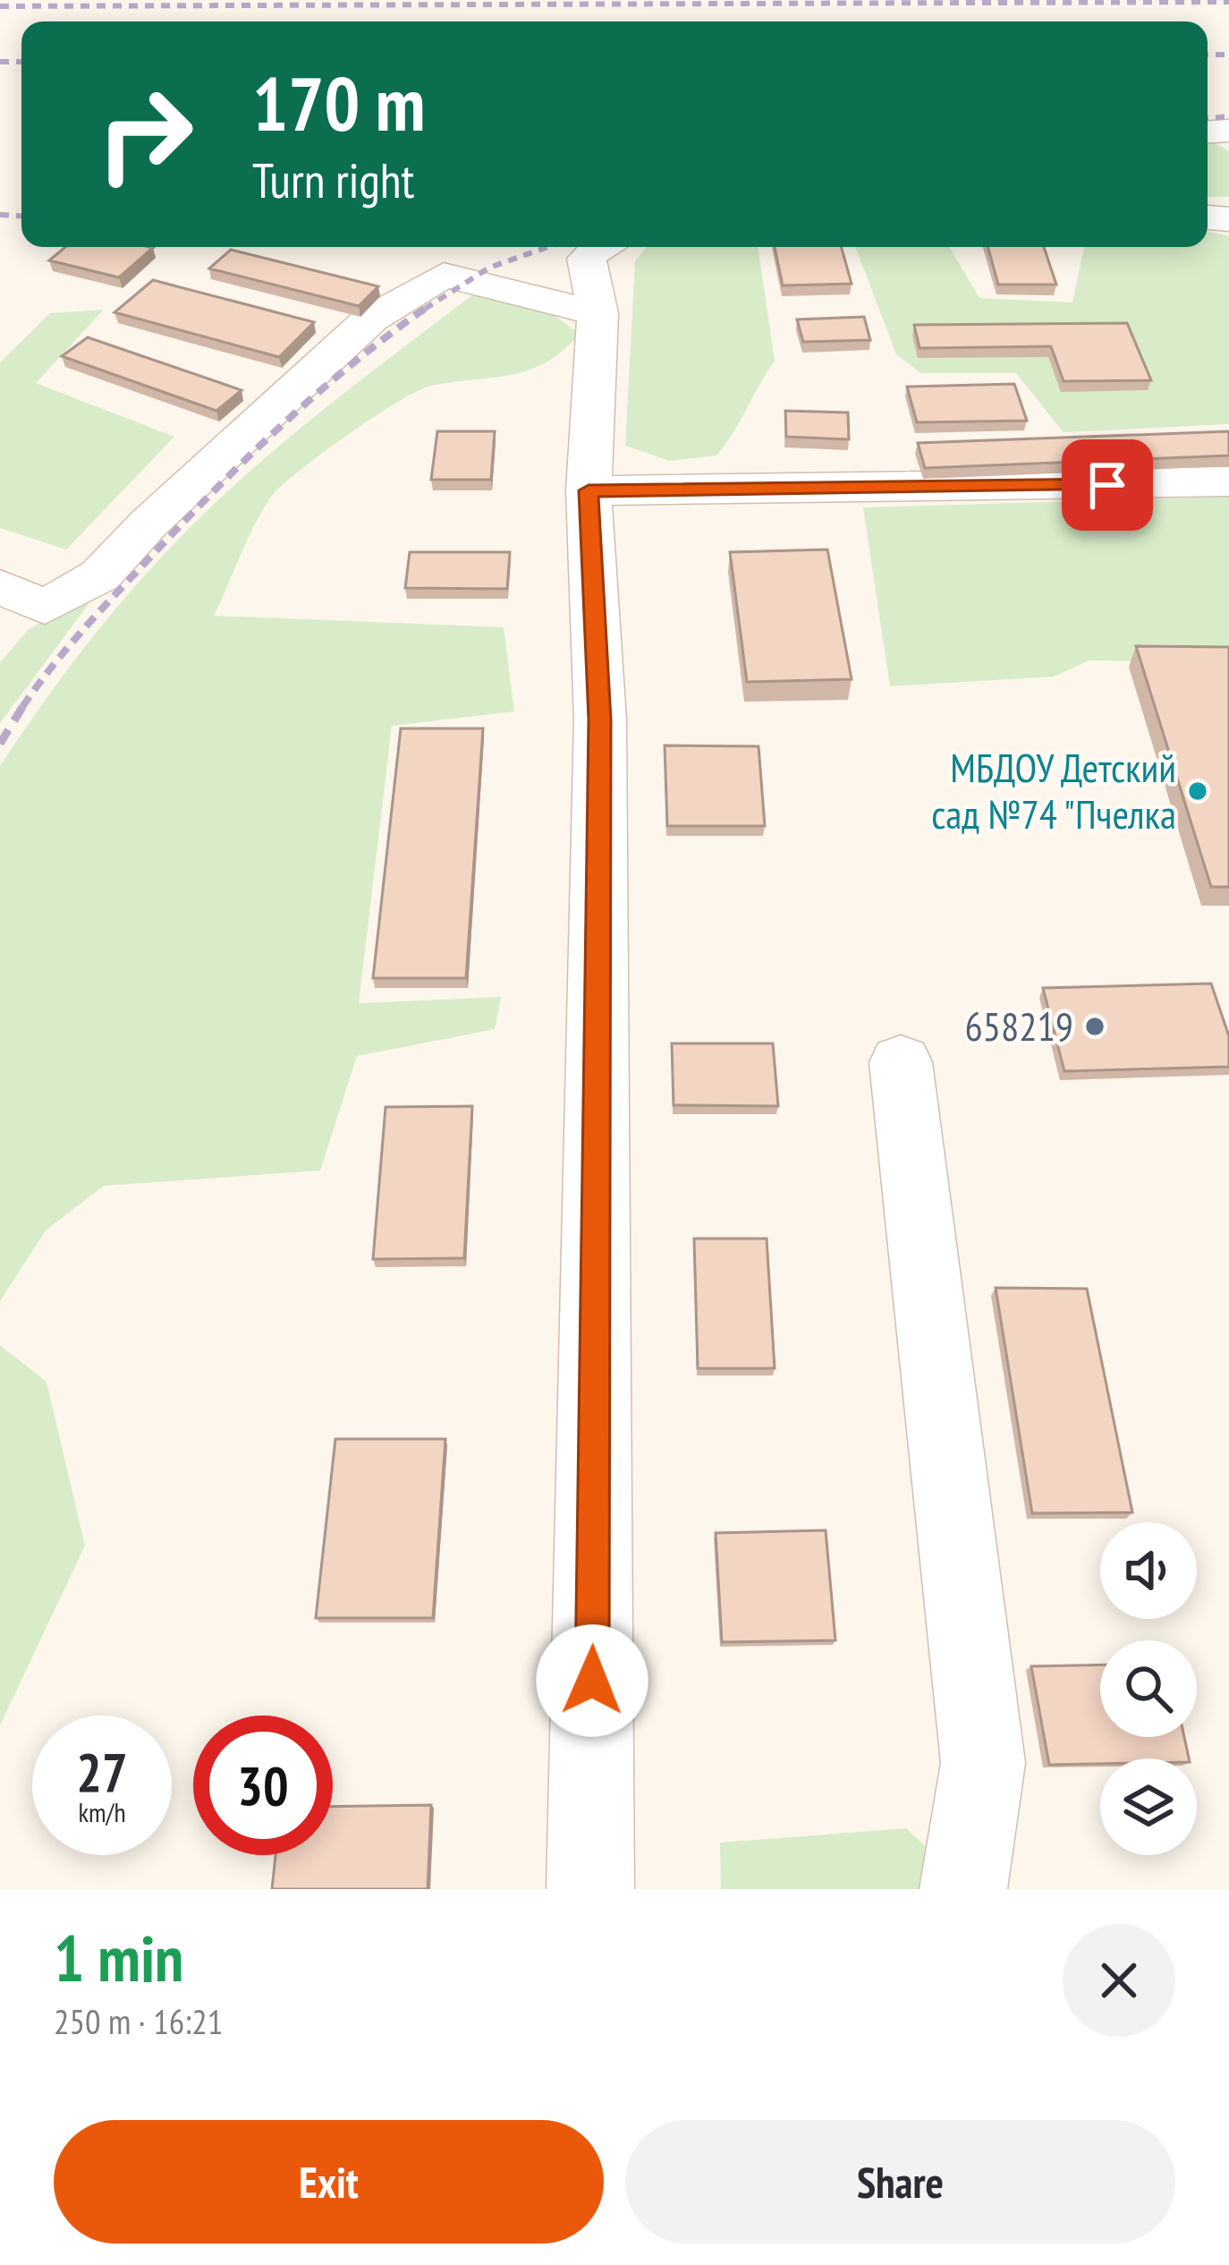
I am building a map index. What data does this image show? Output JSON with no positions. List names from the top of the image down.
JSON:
{
  "places": ["МБДОУ Детский сад №74 \"Пчелка", "658219"],
  "page": {
    "turn": ["170 m", "Turn right"],
    "speed": "27 km/h",
    "limit": "30",
    "heading": ["1 min", "250 m · 16:21"],
    "buttons": ["Exit", "Share"]
  }
}
